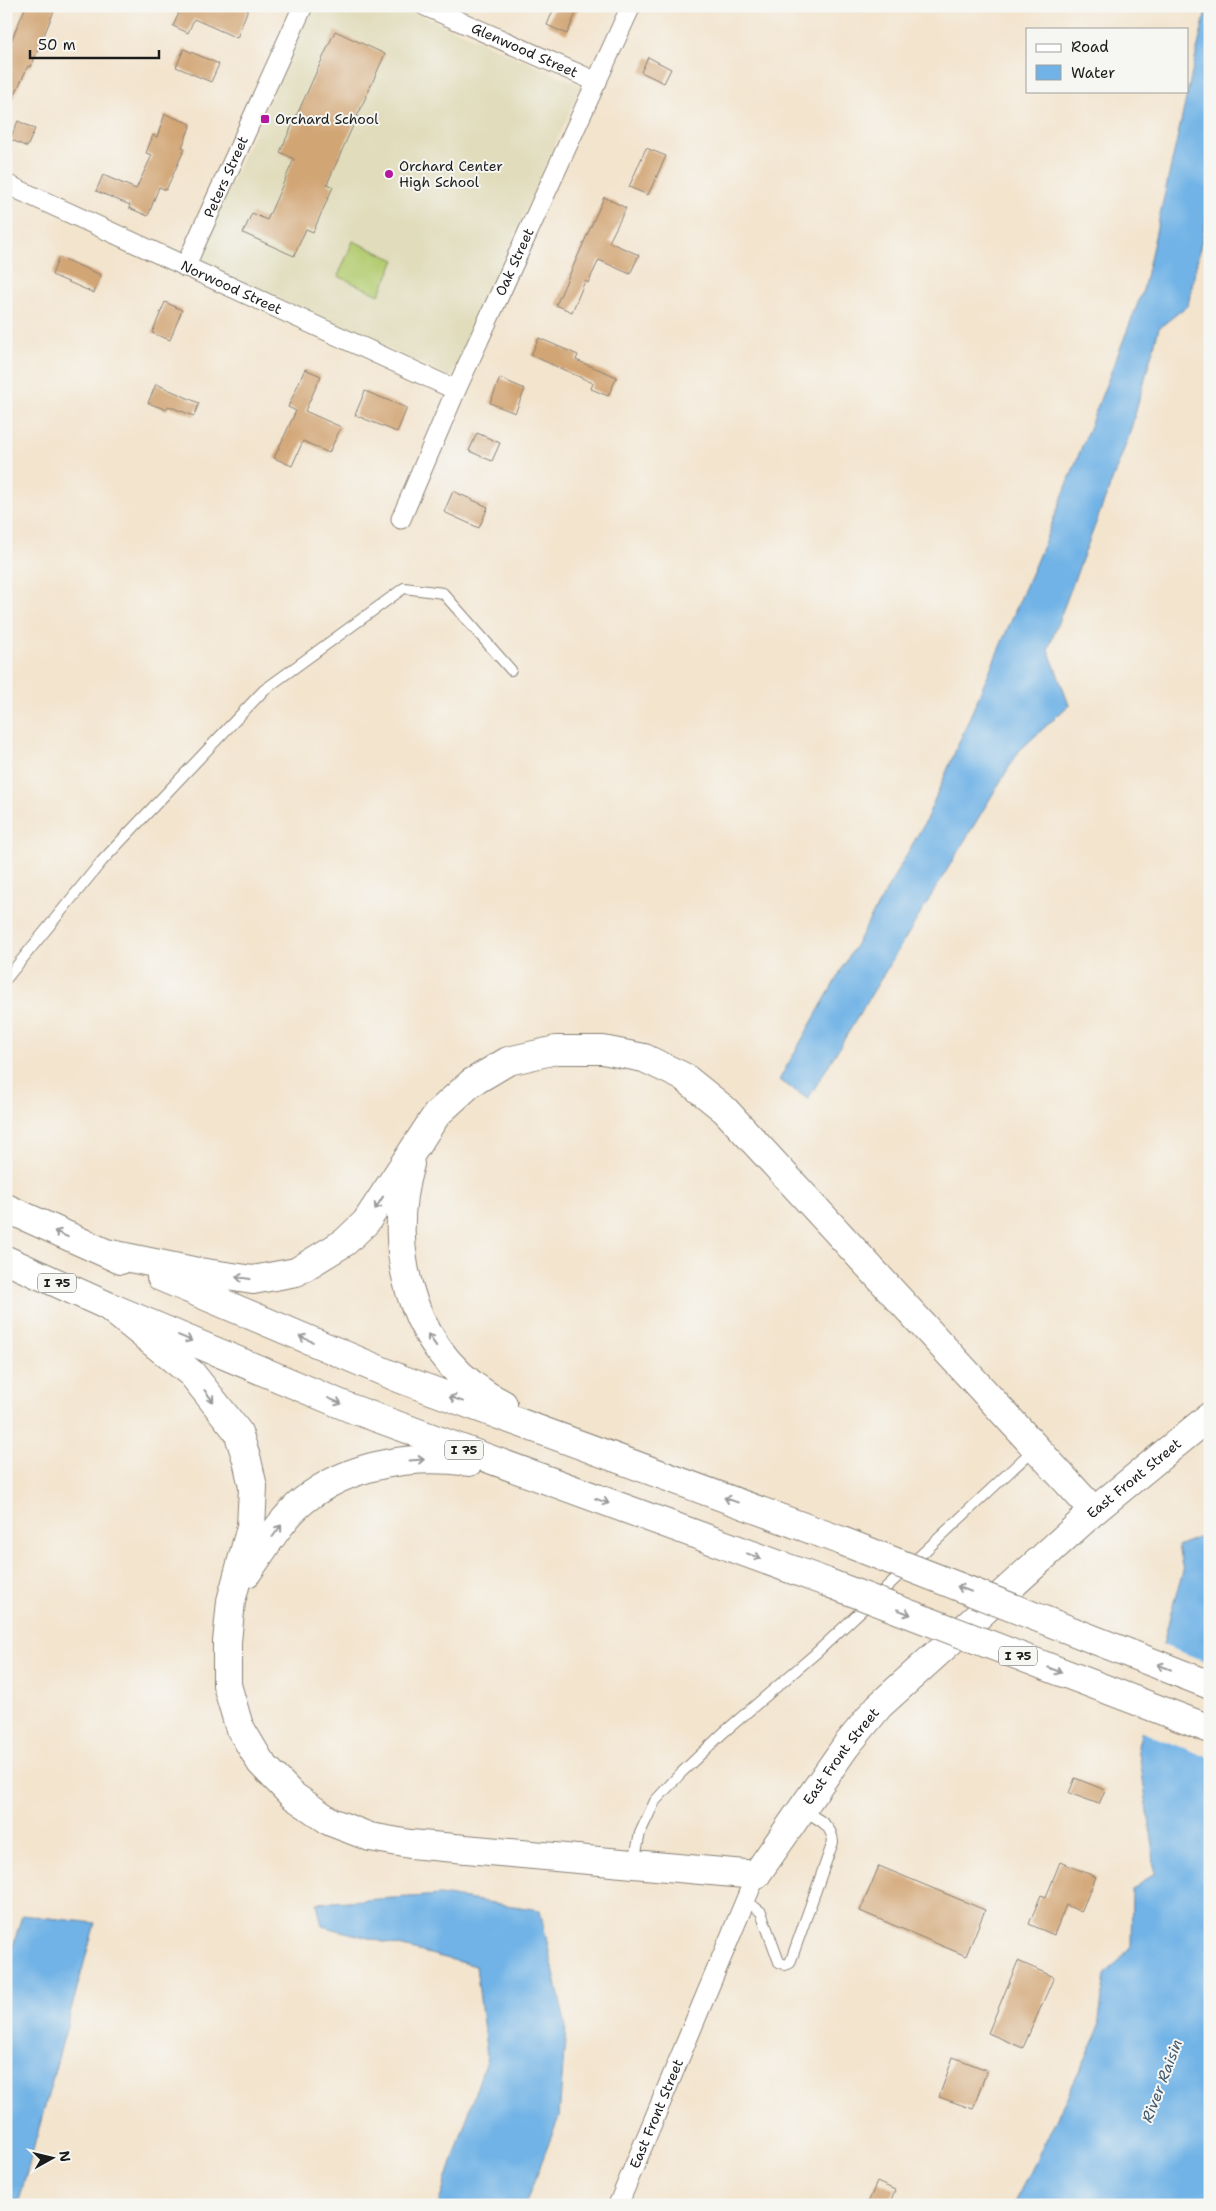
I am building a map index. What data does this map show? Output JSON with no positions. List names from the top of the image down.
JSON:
{
  "streets": {
    "main road": ["I 75", "East Front Street"],
    "street": [
      "Glenwood Street",
      "Peters Street",
      "Oak Street",
      "Norwood Street"
    ]
  },
  "crossings": [
    ["Glenwood Street", "Oak Street"],
    ["Peters Street", "Norwood Street"],
    ["Oak Street", "Norwood Street"]
  ],
  "water": ["River Raisin"],
  "places": {
    "transit": ["Orchard School"],
    "other": ["Orchard Center High School"]
  },
  "legend": ["Road", "Water"],
  "scale_bar": "50 m",
  "north": "right"
}
